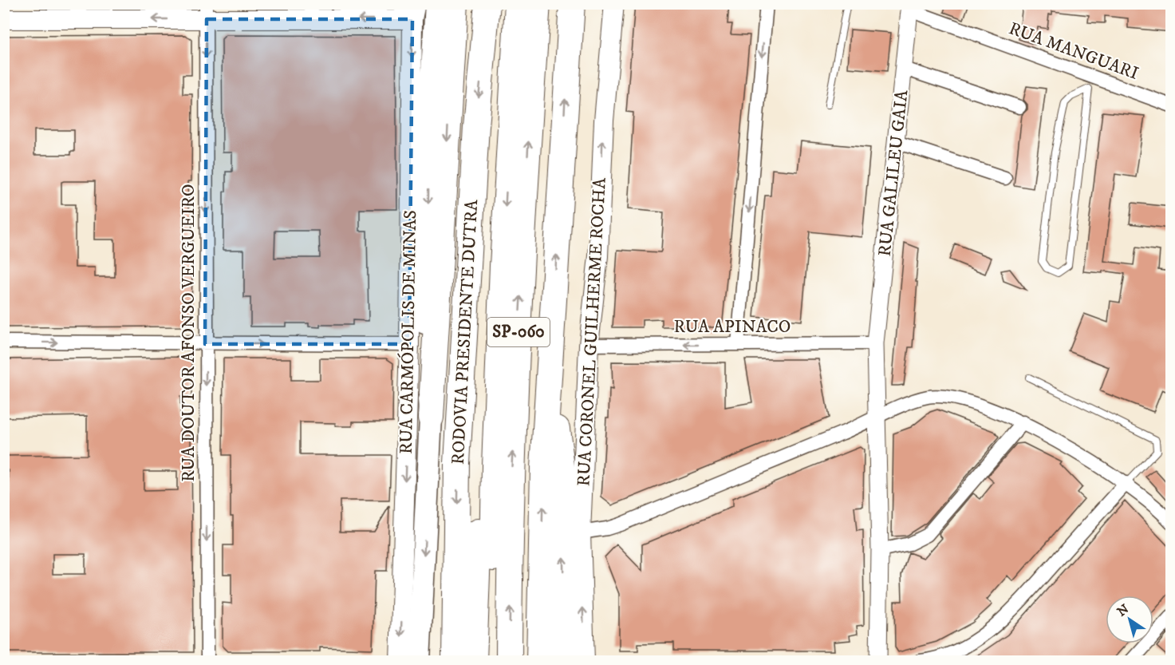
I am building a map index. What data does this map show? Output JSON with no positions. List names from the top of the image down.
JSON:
{
  "streets": {
    "highway": ["RODOVIA PRESIDENTE DUTRA", "SP-060"],
    "main road": ["RUA CARMÓPOLIS DE MINAS", "RUA CORONEL GUILHERME ROCHA"],
    "street": [
      "RUA MANGUARI",
      "RUA GALILEU GAIA",
      "RUA APINACO",
      "RUA DOUTOR AFONSO VERGUEIRO"
    ]
  },
  "crossings": [
    ["RUA MANGUARI", "RUA GALILEU GAIA"],
    ["RUA GALILEU GAIA", "RUA APINACO"],
    ["RUA APINACO", "RUA CORONEL GUILHERME ROCHA"]
  ],
  "one_way": [
    "RUA APINACO",
    "RUA CARMÓPOLIS DE MINAS",
    "RUA CORONEL GUILHERME ROCHA",
    "RUA DOUTOR AFONSO VERGUEIRO"
  ],
  "north": "top left"
}
